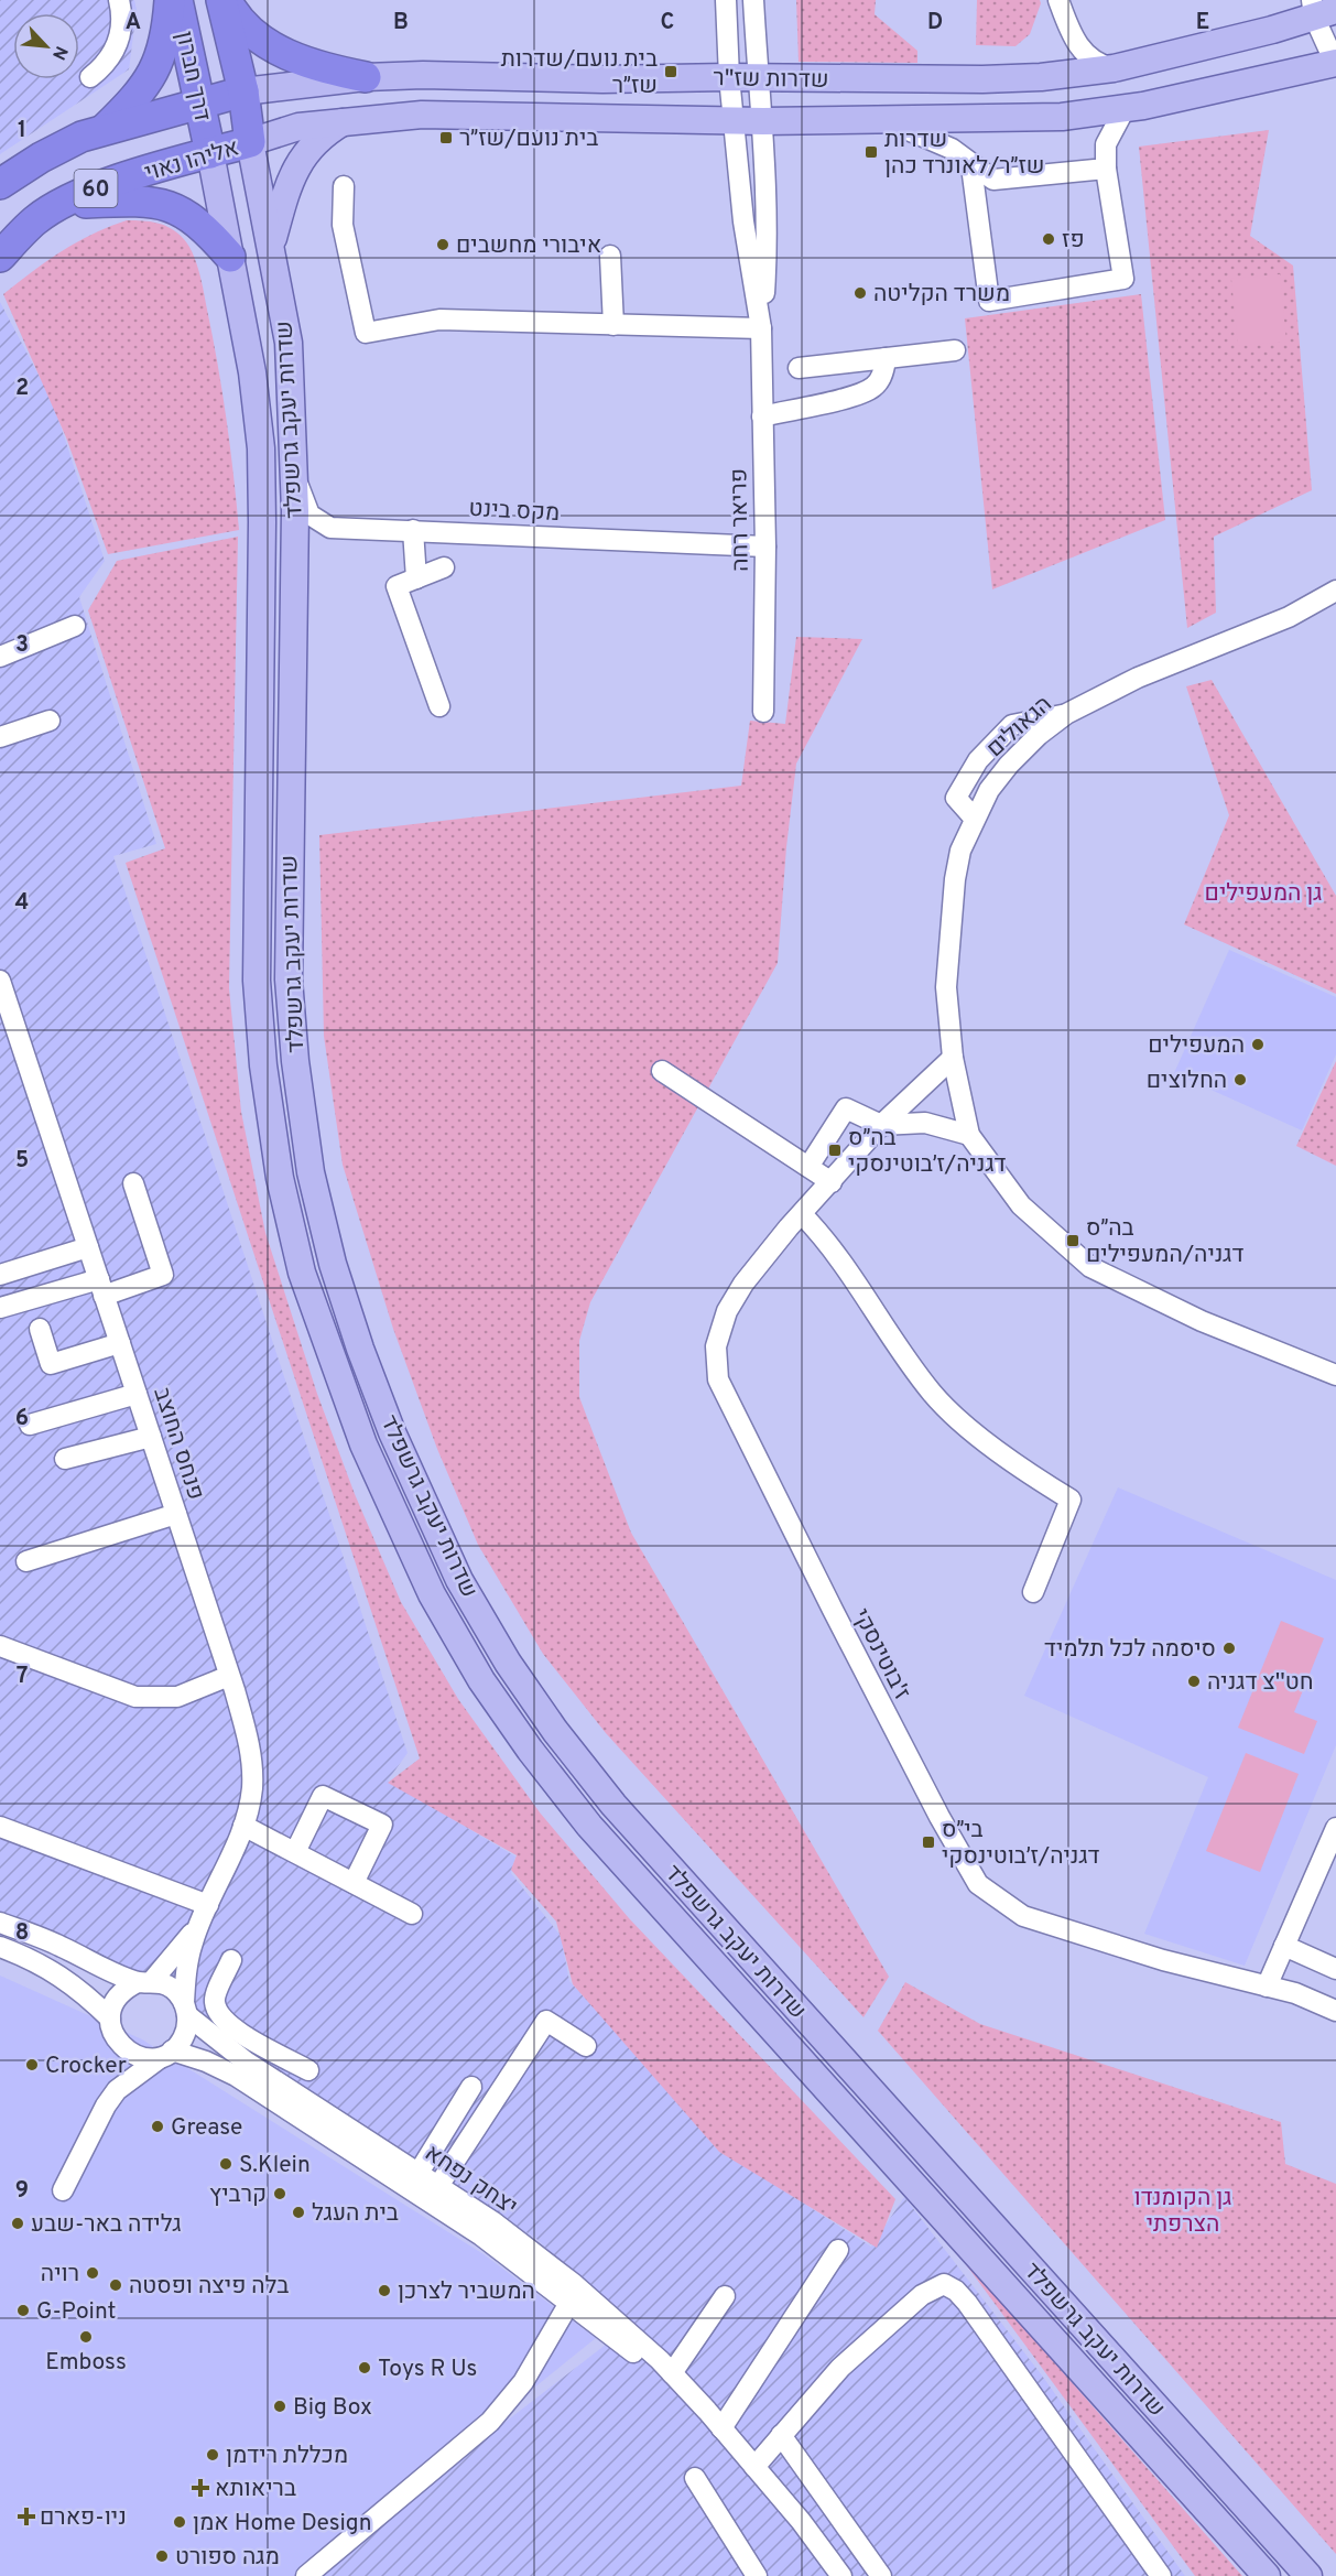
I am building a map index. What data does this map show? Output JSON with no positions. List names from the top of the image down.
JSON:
{
  "streets": {
    "highway": [
      "דרך חברון",
      "שדרות שז\"ר",
      "אליהו נאוי",
      "60"
    ],
    "main road": ["שדרות יעקב גרשפלד"],
    "street": [
      "מקס בינט",
      "פריאר רחה",
      "הגאולים",
      "פנחס החוצב",
      "ז'בוטינסקי",
      "יצחק נפחא"
    ]
  },
  "crossings": [
    ["דרך חברון", "שדרות שז\"ר"],
    ["דרך חברון", "אליהו נאוי"],
    ["דרך חברון", "60"],
    ["דרך חברון", "שדרות יעקב גרשפלד"],
    ["שדרות שז\"ר", "אליהו נאוי"],
    ["שדרות שז\"ר", "60"],
    ["שדרות שז\"ר", "שדרות יעקב גרשפלד"],
    ["שדרות שז\"ר", "פריאר רחה"],
    ["אליהו נאוי", "שדרות יעקב גרשפלד"],
    ["שדרות יעקב גרשפלד", "מקס בינט"],
    ["מקס בינט", "פריאר רחה"],
    ["הגאולים", "ז'בוטינסקי"],
    ["פנחס החוצב", "יצחק נפחא"]
  ],
  "parks": ["גן המעפילים", "גן הקומנדו הצרפתי"],
  "places": {
    "transit": [
      "בית נועם/שדרות שז״ר",
      "בית נועם/שז״ר",
      "שדרות שז״ר/לאונרד כהן",
      "בה״ס דגניה/ז׳בוטינסקי",
      "בה״ס דגניה/המעפילים",
      "בי״ס דגניה/ז׳בוטינסקי"
    ],
    "other": [
      "פז",
      "איבורי מחשבים",
      "משרד הקליטה",
      "המעפילים",
      "החלוצים",
      "סיסמה לכל תלמיד",
      "חט''צ דגניה",
      "Crocker",
      "Grease",
      "S.Klein",
      "קרביץ",
      "בית העגל",
      "גלידה באר-שבע",
      "רויה",
      "בלה פיצה ופסטה",
      "המשביר לצרכן",
      "G-Point",
      "Emboss",
      "Toys R Us",
      "Big Box",
      "מכללת רידמן",
      "אמן Home Design",
      "מגה ספורט"
    ],
    "health": ["בריאותא", "ניו-פארם"]
  },
  "north": "bottom right",
  "grid": {
    "columns": [
      "A",
      "B",
      "C",
      "D",
      "E"
    ],
    "rows": [
      "1",
      "2",
      "3",
      "4",
      "5",
      "6",
      "7",
      "8",
      "9"
    ]
  }
}
